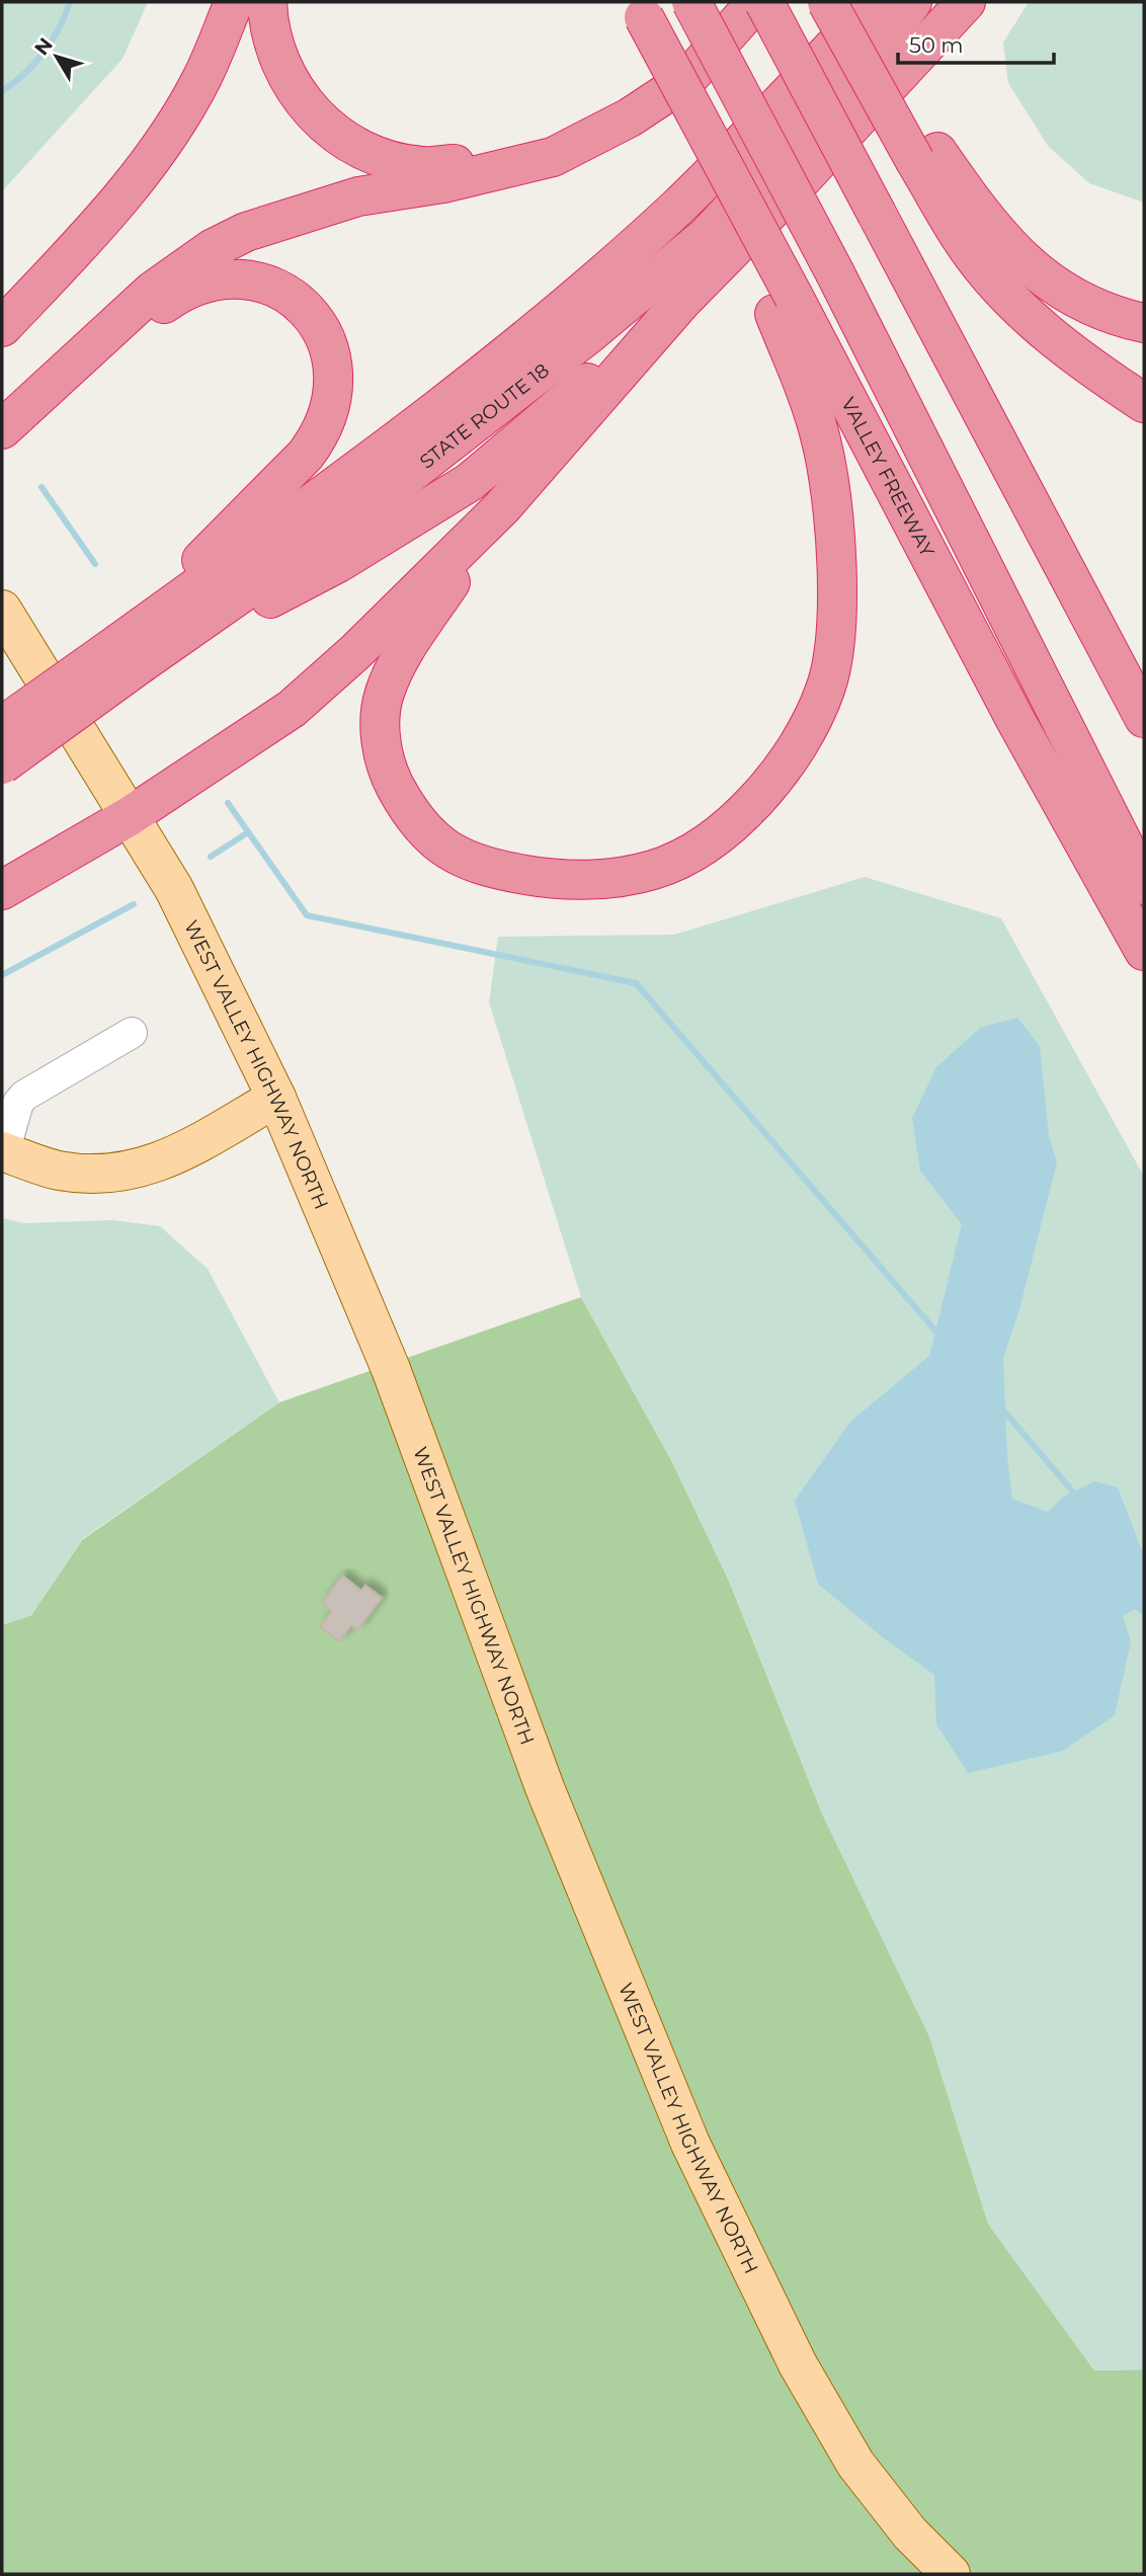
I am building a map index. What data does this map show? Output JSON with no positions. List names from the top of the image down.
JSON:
{
  "streets": {
    "highway": ["STATE ROUTE 18", "VALLEY FREEWAY"],
    "main road": ["WEST VALLEY HIGHWAY NORTH"]
  },
  "scale_bar": "50 m",
  "north": "top left"
}
